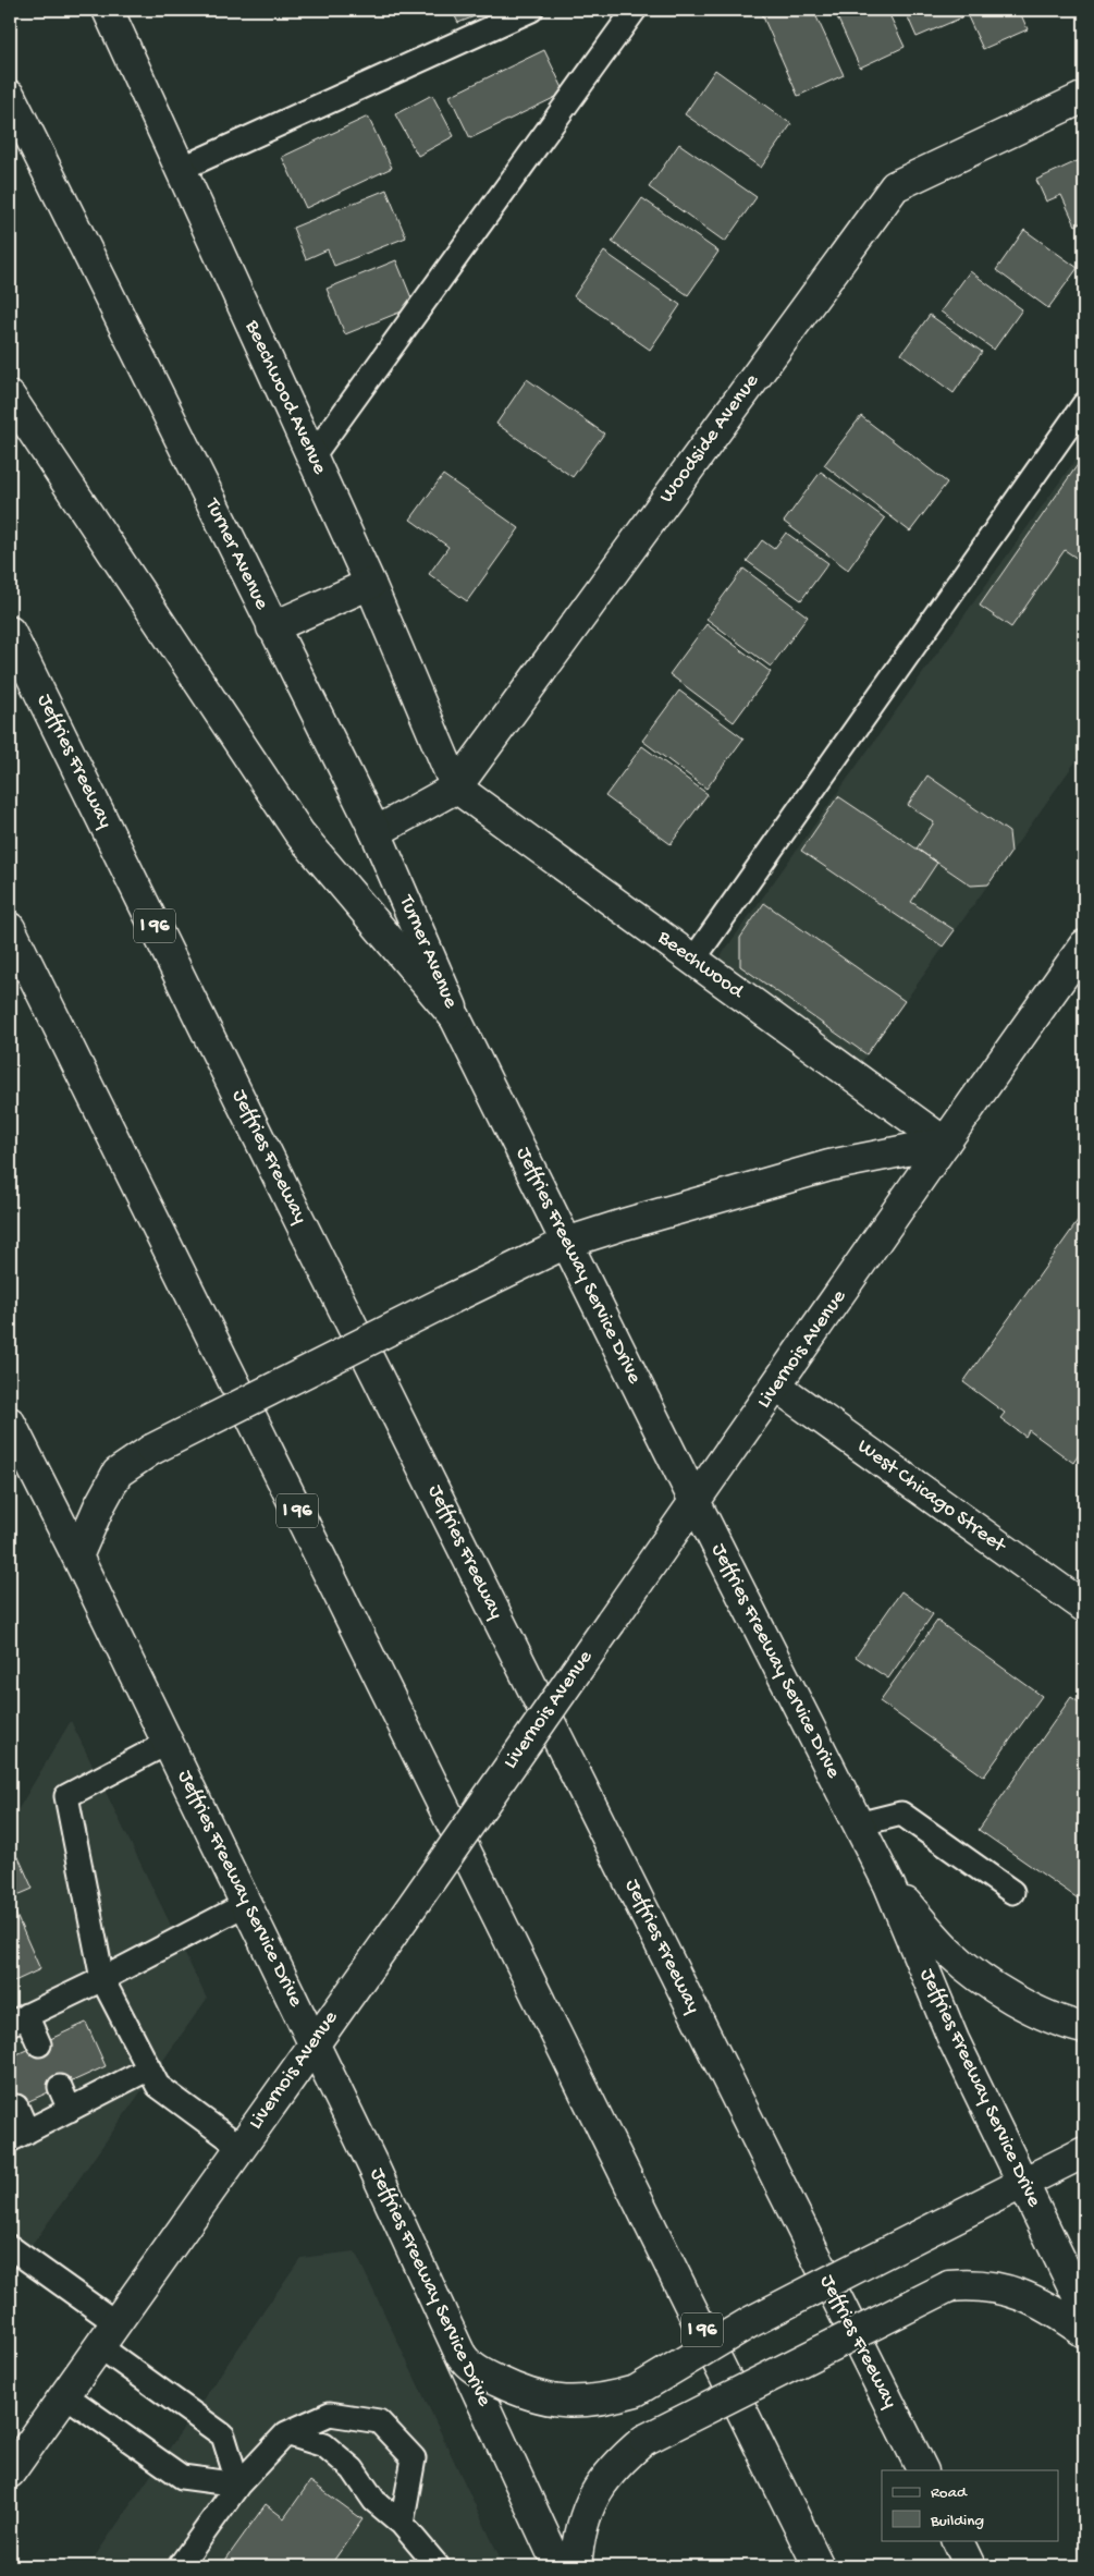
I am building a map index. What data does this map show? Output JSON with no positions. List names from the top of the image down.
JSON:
{
  "streets": {
    "main road": [
      "Beechwood Avenue",
      "Woodside Avenue",
      "Turner Avenue",
      "Jeffries Freeway",
      "I 96",
      "Beechwood",
      "Jeffries Freeway Service Drive",
      "Livernois Avenue",
      "West Chicago Street"
    ]
  },
  "crossings": [
    ["Beechwood Avenue", "Woodside Avenue"],
    ["Beechwood Avenue", "Beechwood"],
    ["Woodside Avenue", "Turner Avenue"],
    ["Woodside Avenue", "Beechwood"],
    ["Turner Avenue", "Jeffries Freeway Service Drive"],
    ["Beechwood", "Livernois Avenue"],
    ["Jeffries Freeway Service Drive", "Livernois Avenue"],
    ["Livernois Avenue", "West Chicago Street"]
  ],
  "legend": ["Road", "Building"]
}
